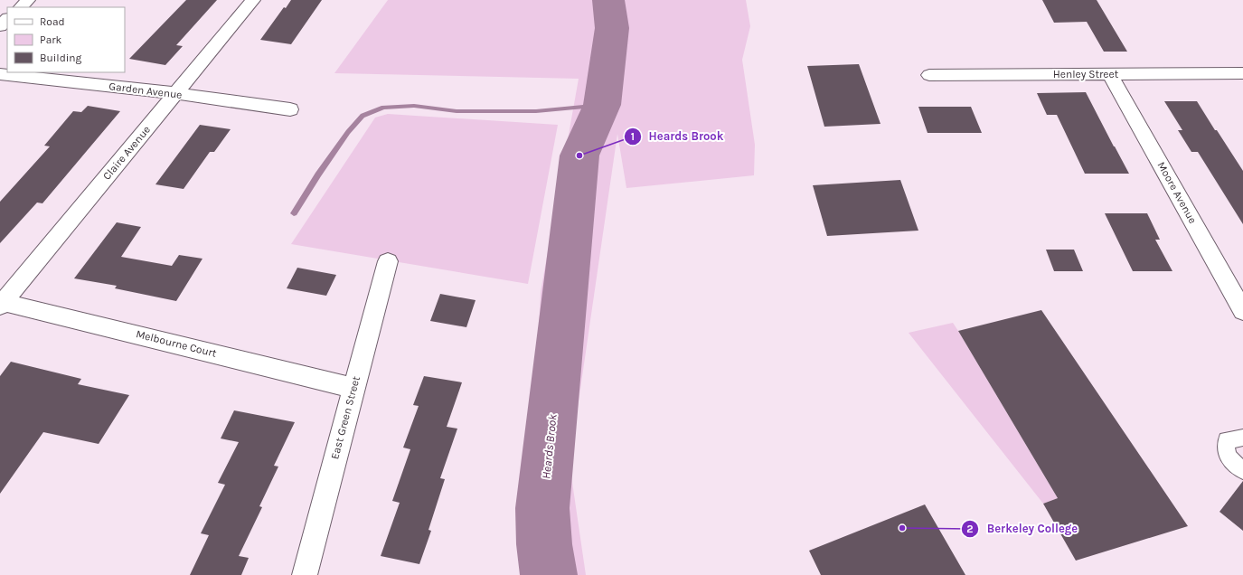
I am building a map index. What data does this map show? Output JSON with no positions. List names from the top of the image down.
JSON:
{
  "streets": {
    "street": [
      "Henley Street",
      "Garden Avenue",
      "Claire Avenue",
      "Moore Avenue",
      "Melbourne Court",
      "East Green Street"
    ]
  },
  "crossings": [
    ["Henley Street", "Moore Avenue"],
    ["Garden Avenue", "Claire Avenue"],
    ["Claire Avenue", "Melbourne Court"],
    ["Melbourne Court", "East Green Street"]
  ],
  "water": ["Heards Brook"],
  "places": ["Heards Brook", "Berkeley College"],
  "legend": ["Road", "Park", "Building"]
}
